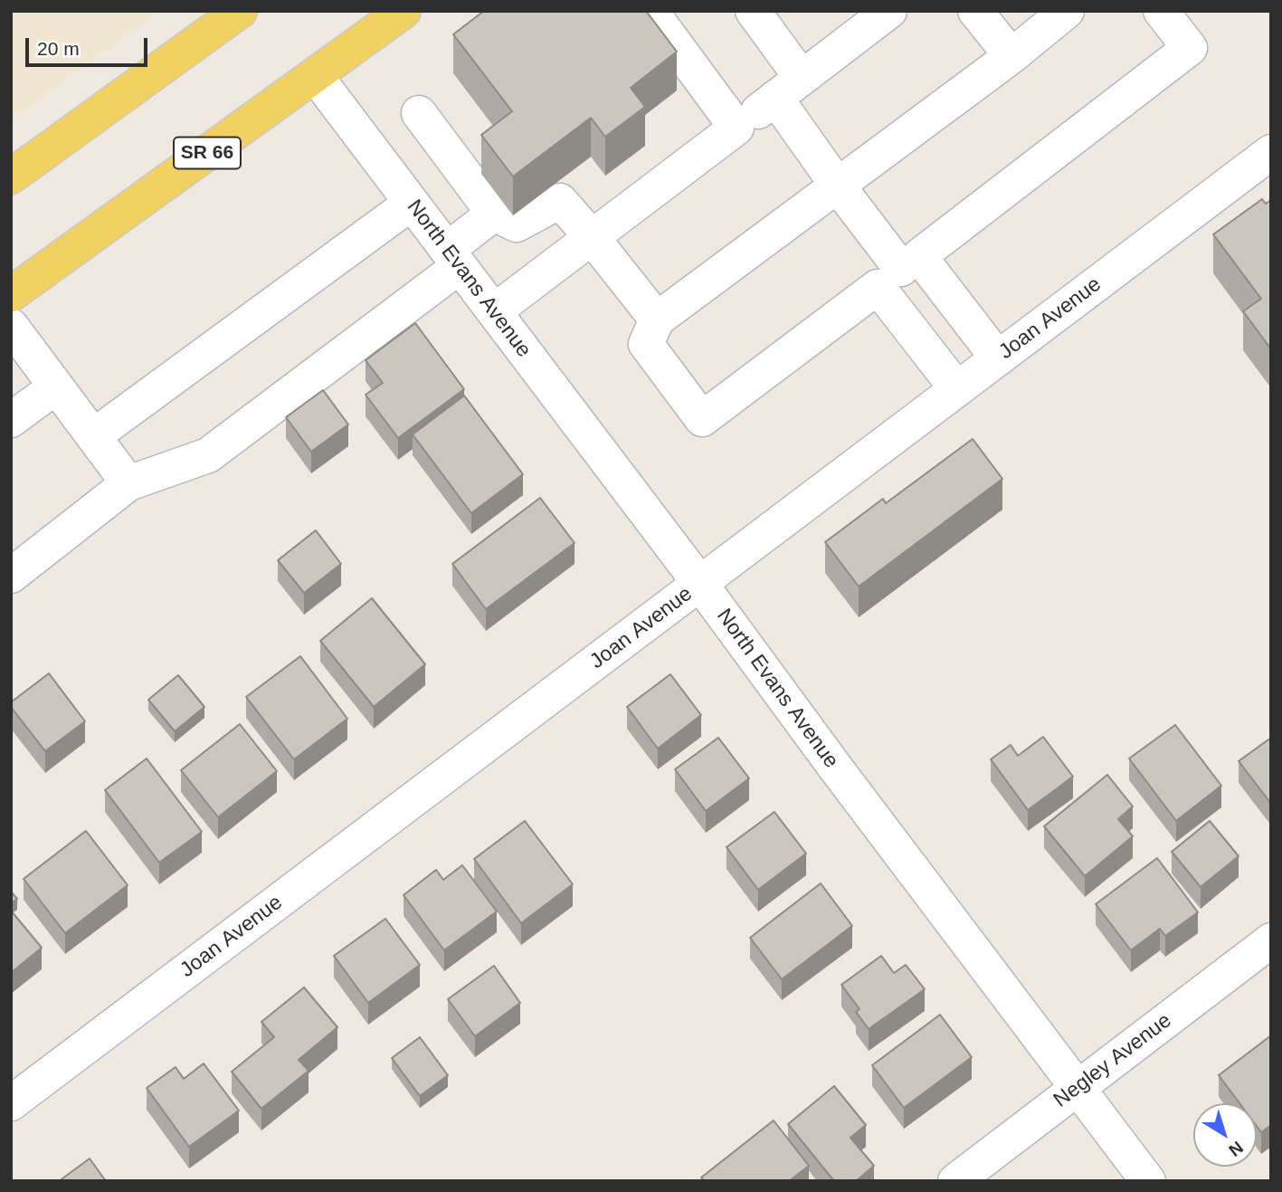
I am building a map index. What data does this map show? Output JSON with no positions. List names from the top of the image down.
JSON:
{
  "streets": {
    "main road": ["SR 66"],
    "street": ["North Evans Avenue", "Joan Avenue", "Negley Avenue"]
  },
  "crossings": [
    ["SR 66", "North Evans Avenue"],
    ["North Evans Avenue", "Joan Avenue"],
    ["North Evans Avenue", "Negley Avenue"]
  ],
  "scale_bar": "20 m",
  "north": "bottom right"
}
